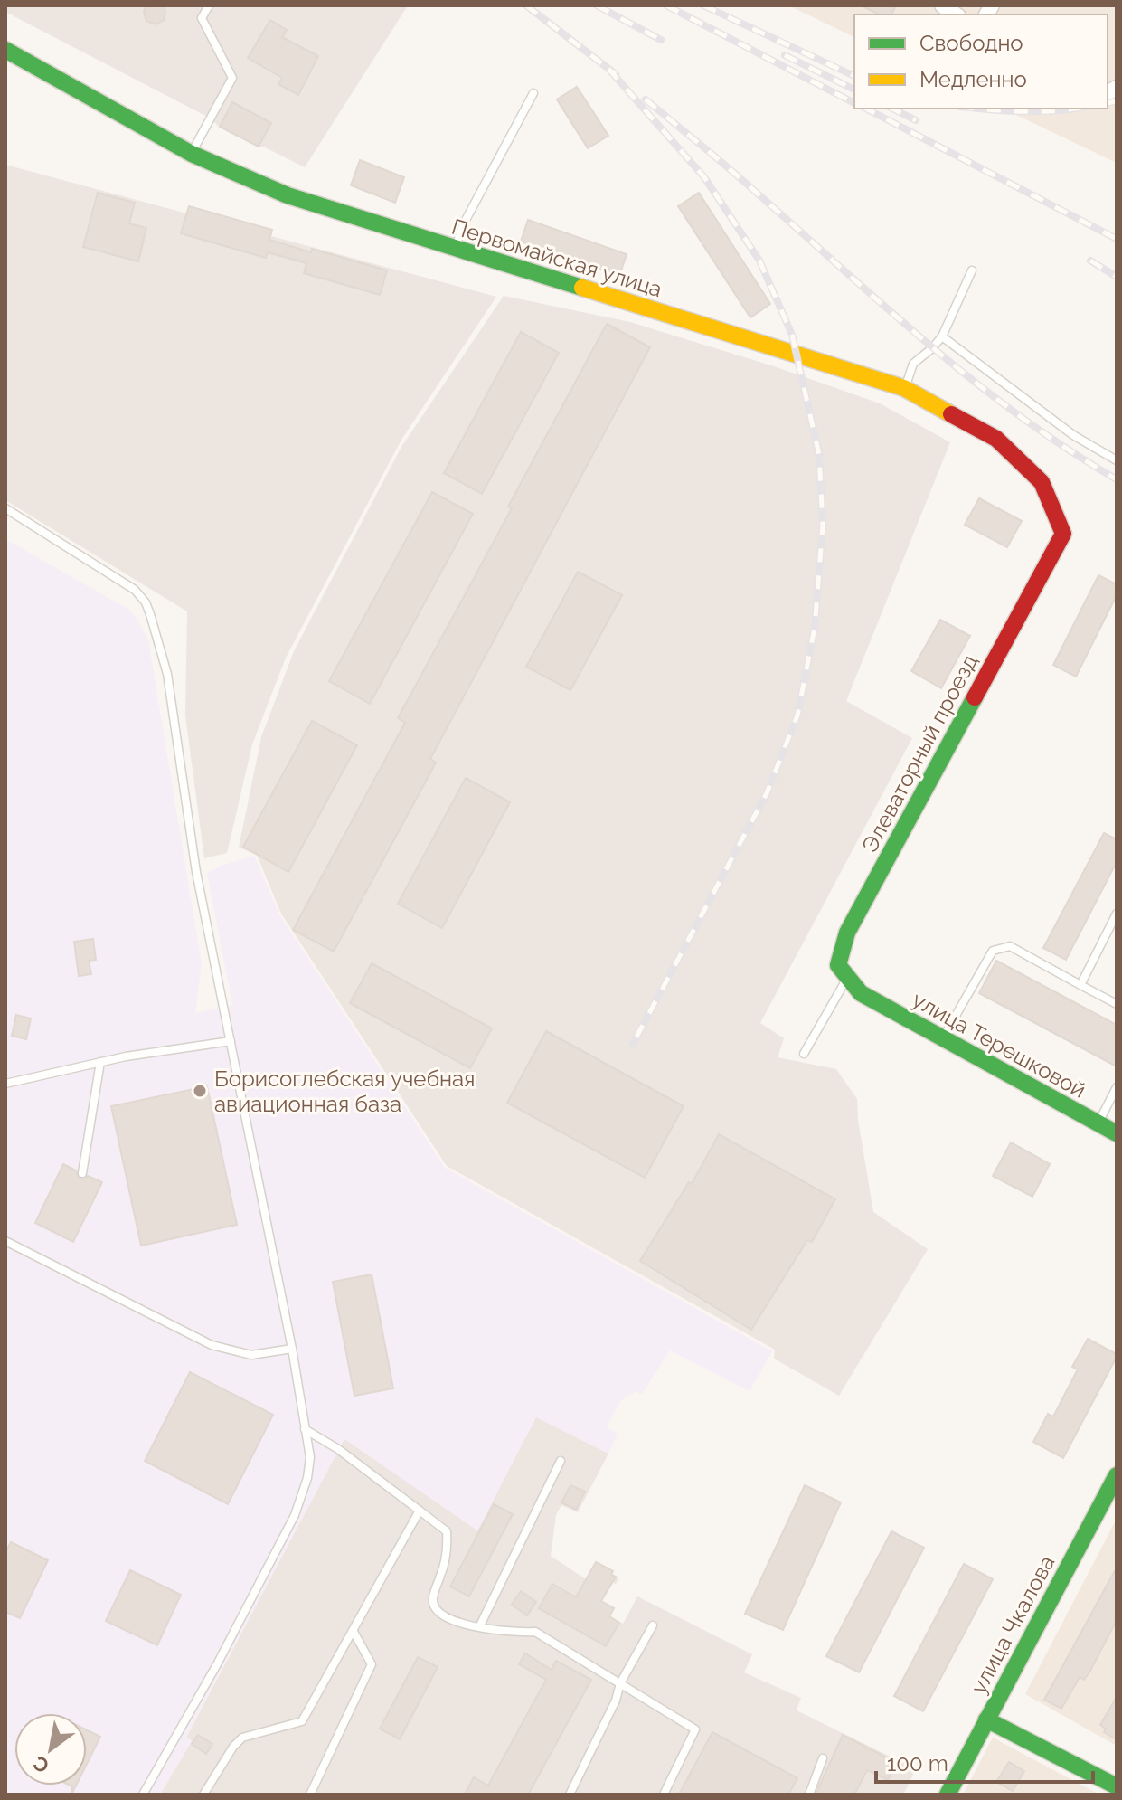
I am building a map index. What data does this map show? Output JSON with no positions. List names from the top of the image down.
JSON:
{
  "streets": {
    "street": [
      "Первомайская улица",
      "Элеваторный проезд",
      "улица Терешковой",
      "улица Чкалова"
    ]
  },
  "crossings": [
    ["Первомайская улица", "Элеваторный проезд"],
    ["Элеваторный проезд", "улица Терешковой"]
  ],
  "places": ["Борисоглебская учебная авиационная база"],
  "legend": ["Свободно", "Медленно"],
  "scale_bar": "100 m",
  "north": "bottom left"
}
